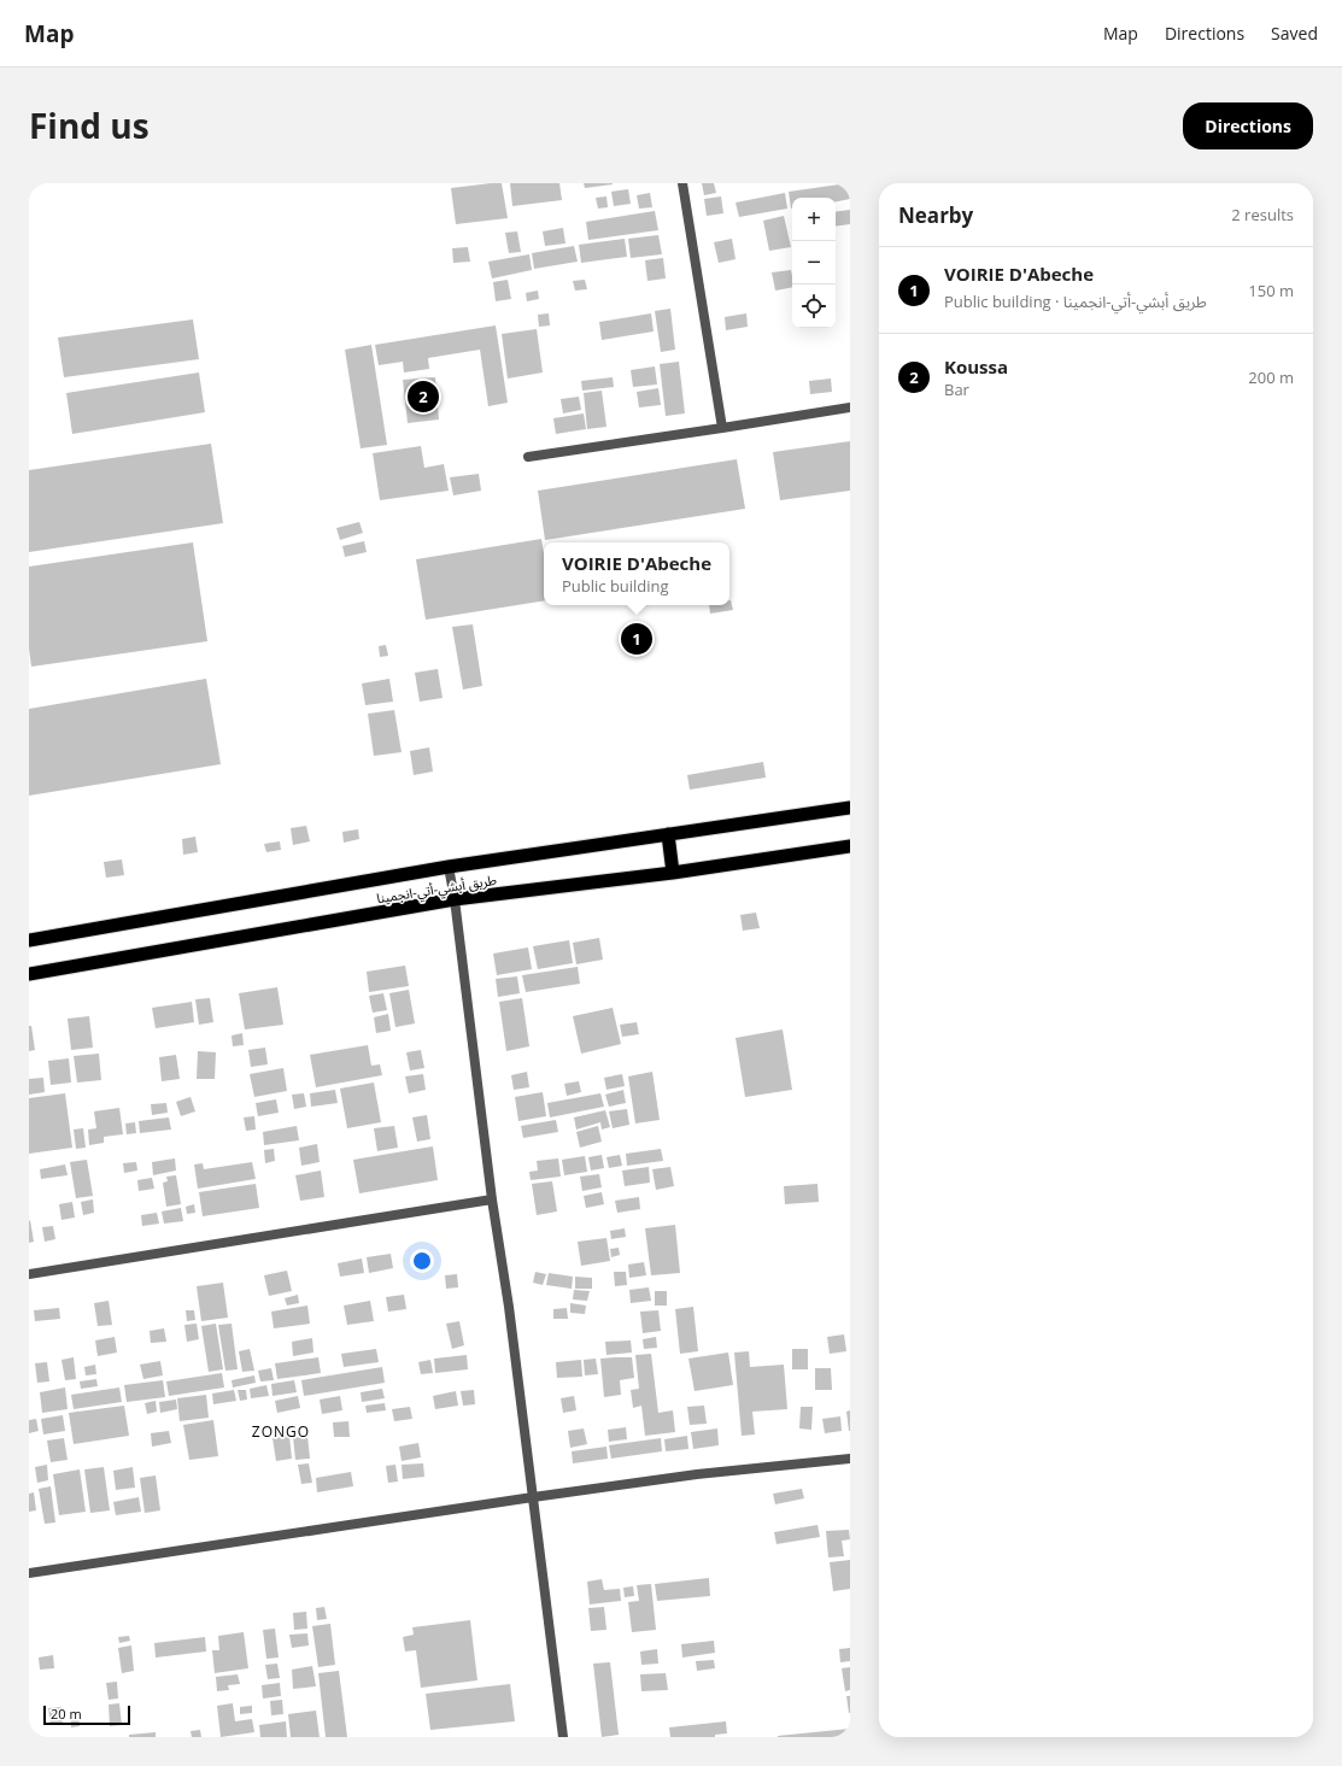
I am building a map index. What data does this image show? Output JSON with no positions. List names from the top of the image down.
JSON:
{
  "streets": {
    "highway": ["طريق أبشي-أتي-انجمينا"]
  },
  "districts": ["ZONGO"],
  "scale_bar": "20 m",
  "page": {
    "header": "Map",
    "nav": ["Map", "Directions", "Saved"],
    "title": "Find us",
    "buttons": "Directions",
    "heading": ["Nearby", "2 results"],
    "map_buttons": ["+", "−"],
    "list": [
      {
        "mark": "1",
        "name": "VOIRIE D'Abeche",
        "note": "Public building · طريق أبشي-أتي-انجمينا",
        "value": "150 m"
      },
      {
        "mark": "2",
        "name": "Koussa",
        "note": "Bar",
        "value": "200 m"
      }
    ],
    "pins": ["2", "1"],
    "popup": ["VOIRIE D'Abeche", "Public building"],
    "scale": "20 m"
  }
}
